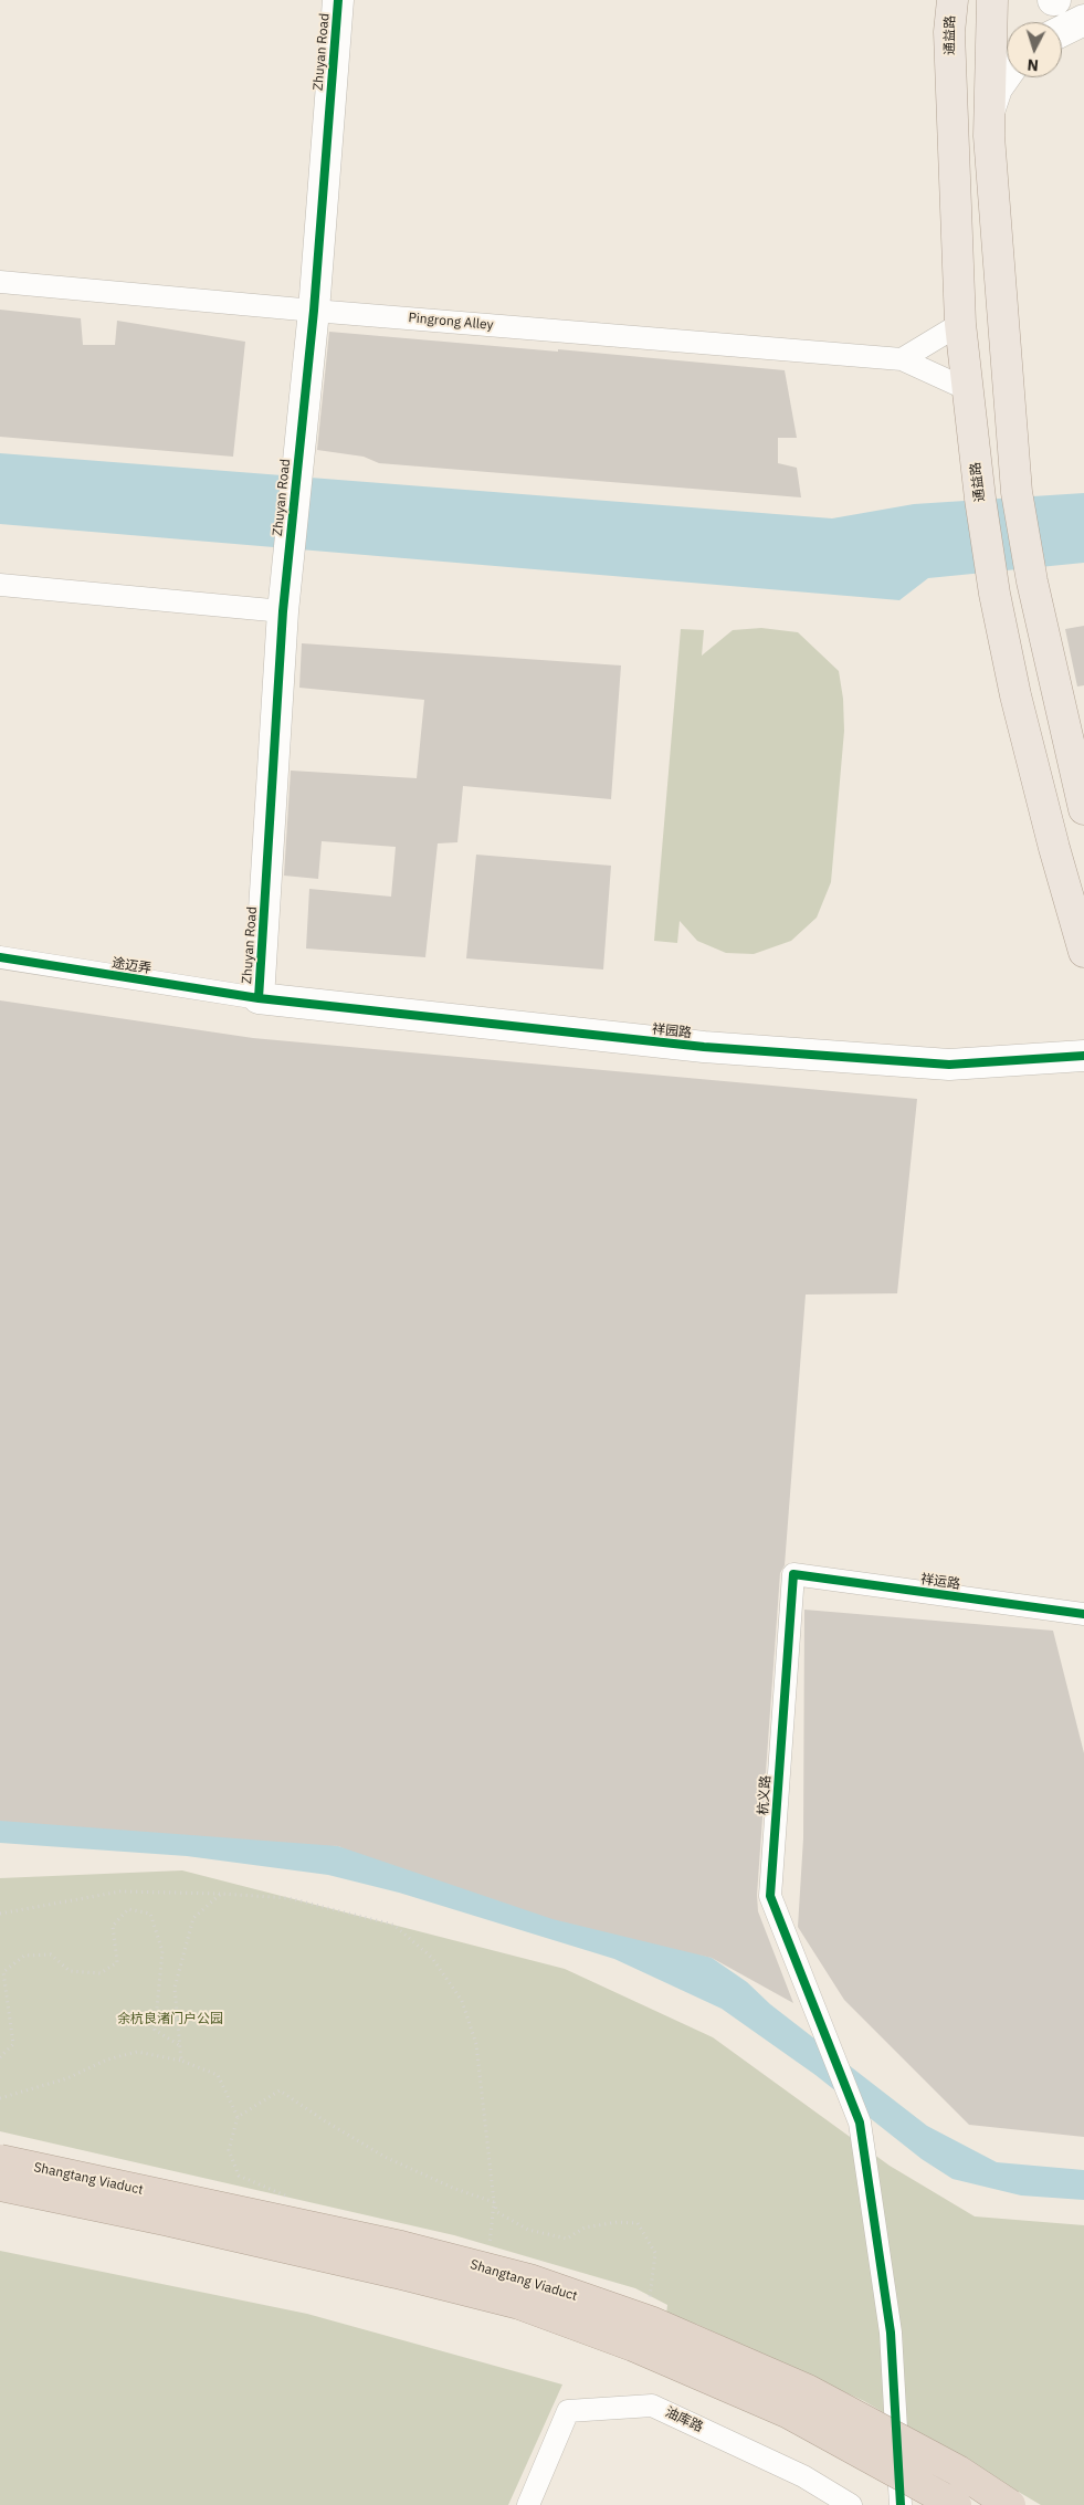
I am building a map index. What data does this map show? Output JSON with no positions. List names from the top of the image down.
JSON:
{
  "streets": {
    "highway": ["Shangtang Viaduct"],
    "main road": ["通益路"],
    "street": [
      "Zhuyan Road",
      "Pingrong Alley",
      "途迈弄",
      "祥园路",
      "祥运路",
      "杭义路",
      "油库路"
    ]
  },
  "crossings": [
    ["通益路", "Pingrong Alley"],
    ["Zhuyan Road", "Pingrong Alley"],
    ["Zhuyan Road", "途迈弄"],
    ["Zhuyan Road", "祥园路"],
    ["途迈弄", "祥园路"],
    ["祥运路", "杭义路"]
  ],
  "parks": ["余杭良渚门户公园"],
  "north": "bottom"
}
